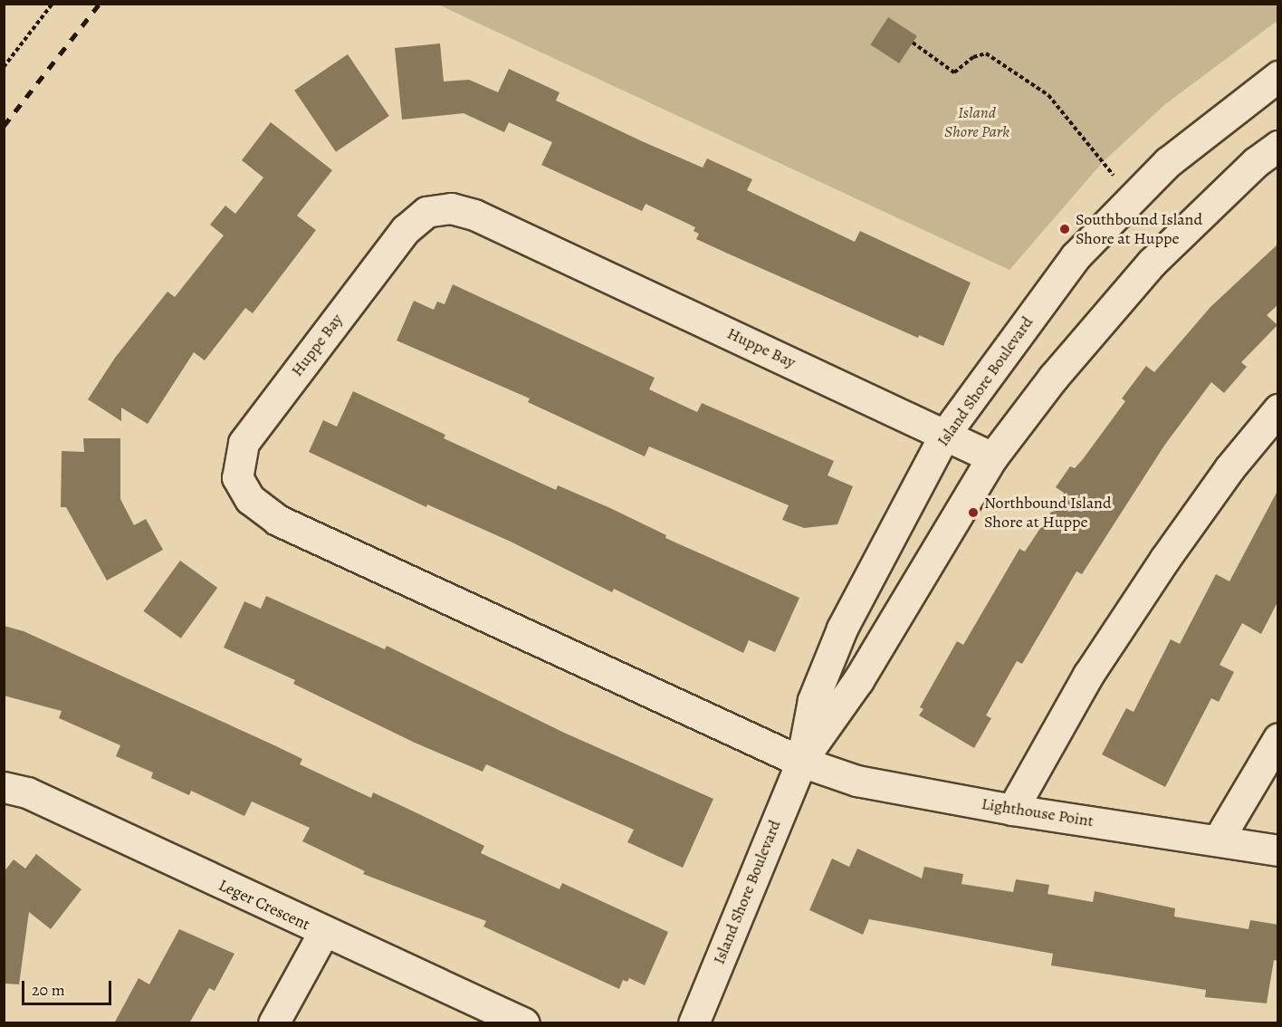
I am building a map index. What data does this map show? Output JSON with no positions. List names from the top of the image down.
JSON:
{
  "streets": {
    "street": [
      "Huppe Bay",
      "Island Shore Boulevard",
      "Lighthouse Point",
      "Leger Crescent"
    ]
  },
  "crossings": [
    ["Huppe Bay", "Island Shore Boulevard"],
    ["Huppe Bay", "Lighthouse Point"],
    ["Island Shore Boulevard", "Lighthouse Point"]
  ],
  "parks": ["Island Shore Park"],
  "places": ["Southbound Island Shore at Huppe", "Northbound Island Shore at Huppe"],
  "scale_bar": "20 m"
}
